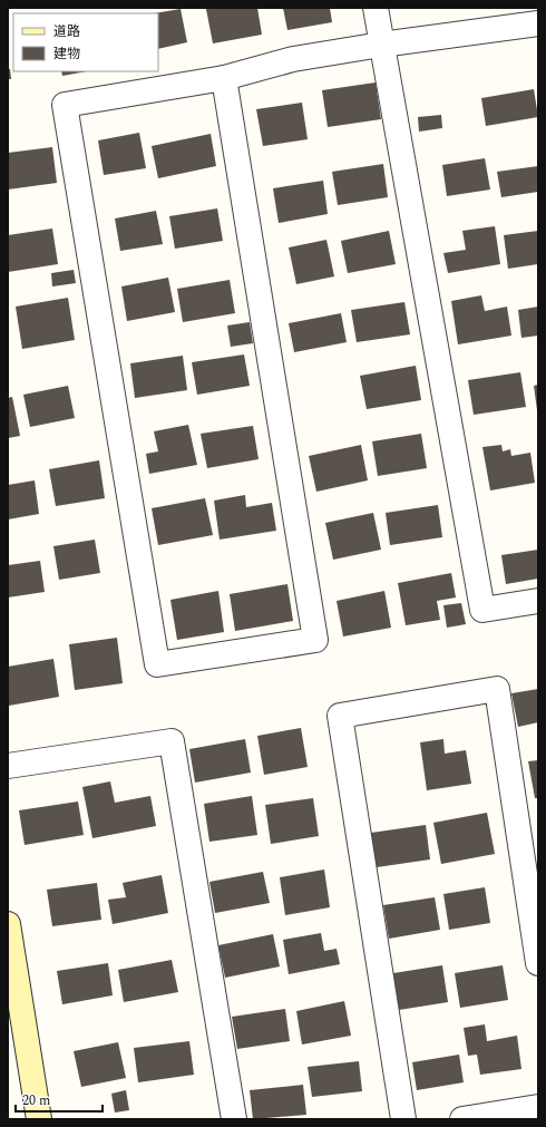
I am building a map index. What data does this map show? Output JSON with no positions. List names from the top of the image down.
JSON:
{
  "legend": ["道路", "建物"],
  "scale_bar": "20 m"
}
